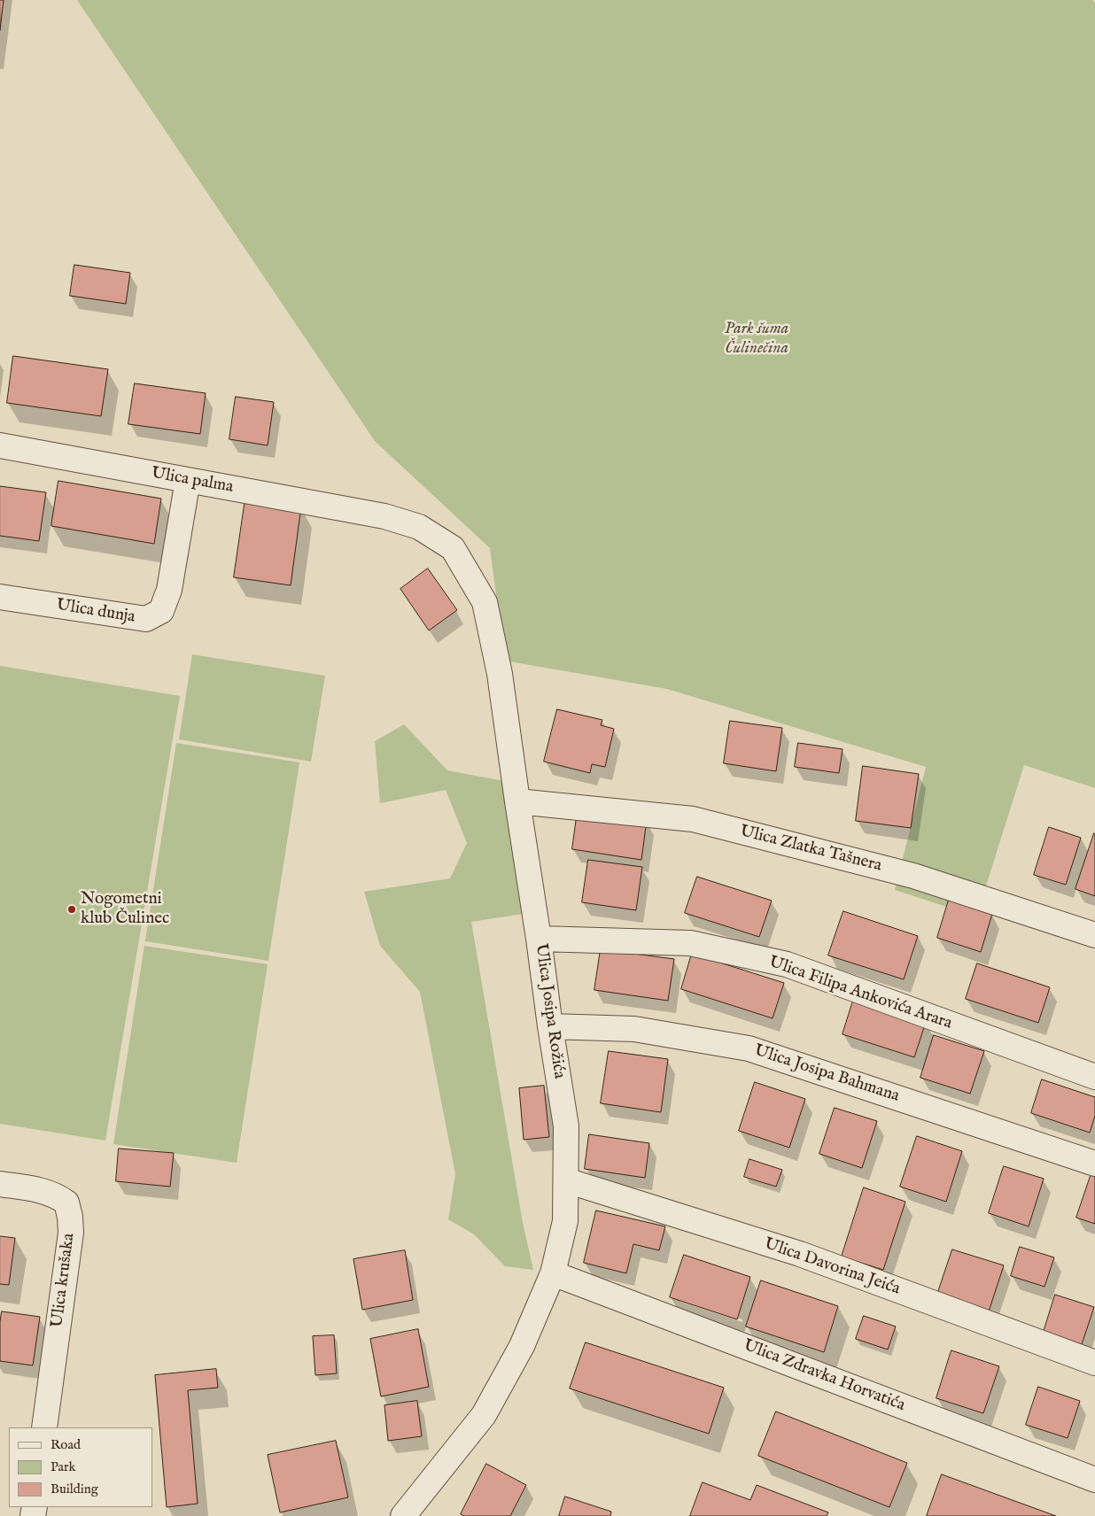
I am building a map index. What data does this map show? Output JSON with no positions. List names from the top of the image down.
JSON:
{
  "streets": {
    "street": [
      "Ulica palma",
      "Ulica dunja",
      "Ulica Zlatka Tašnera",
      "Ulica Filipa Ankovića Arara",
      "Ulica Josipa Rožića",
      "Ulica Josipa Bahmana",
      "Ulica Davorina Jeića",
      "Ulica krušaka",
      "Ulica Zdravka Horvatića"
    ]
  },
  "crossings": [
    ["Ulica palma", "Ulica dunja"],
    ["Ulica palma", "Ulica Josipa Rožića"],
    ["Ulica Zlatka Tašnera", "Ulica Josipa Rožića"],
    ["Ulica Filipa Ankovića Arara", "Ulica Josipa Rožića"],
    ["Ulica Josipa Rožića", "Ulica Josipa Bahmana"],
    ["Ulica Josipa Rožića", "Ulica Davorina Jeića"],
    ["Ulica Josipa Rožića", "Ulica Zdravka Horvatića"]
  ],
  "parks": ["Park šuma Čulinečina"],
  "places": ["Nogometni klub Čulinec"],
  "legend": ["Road", "Park", "Building"]
}
